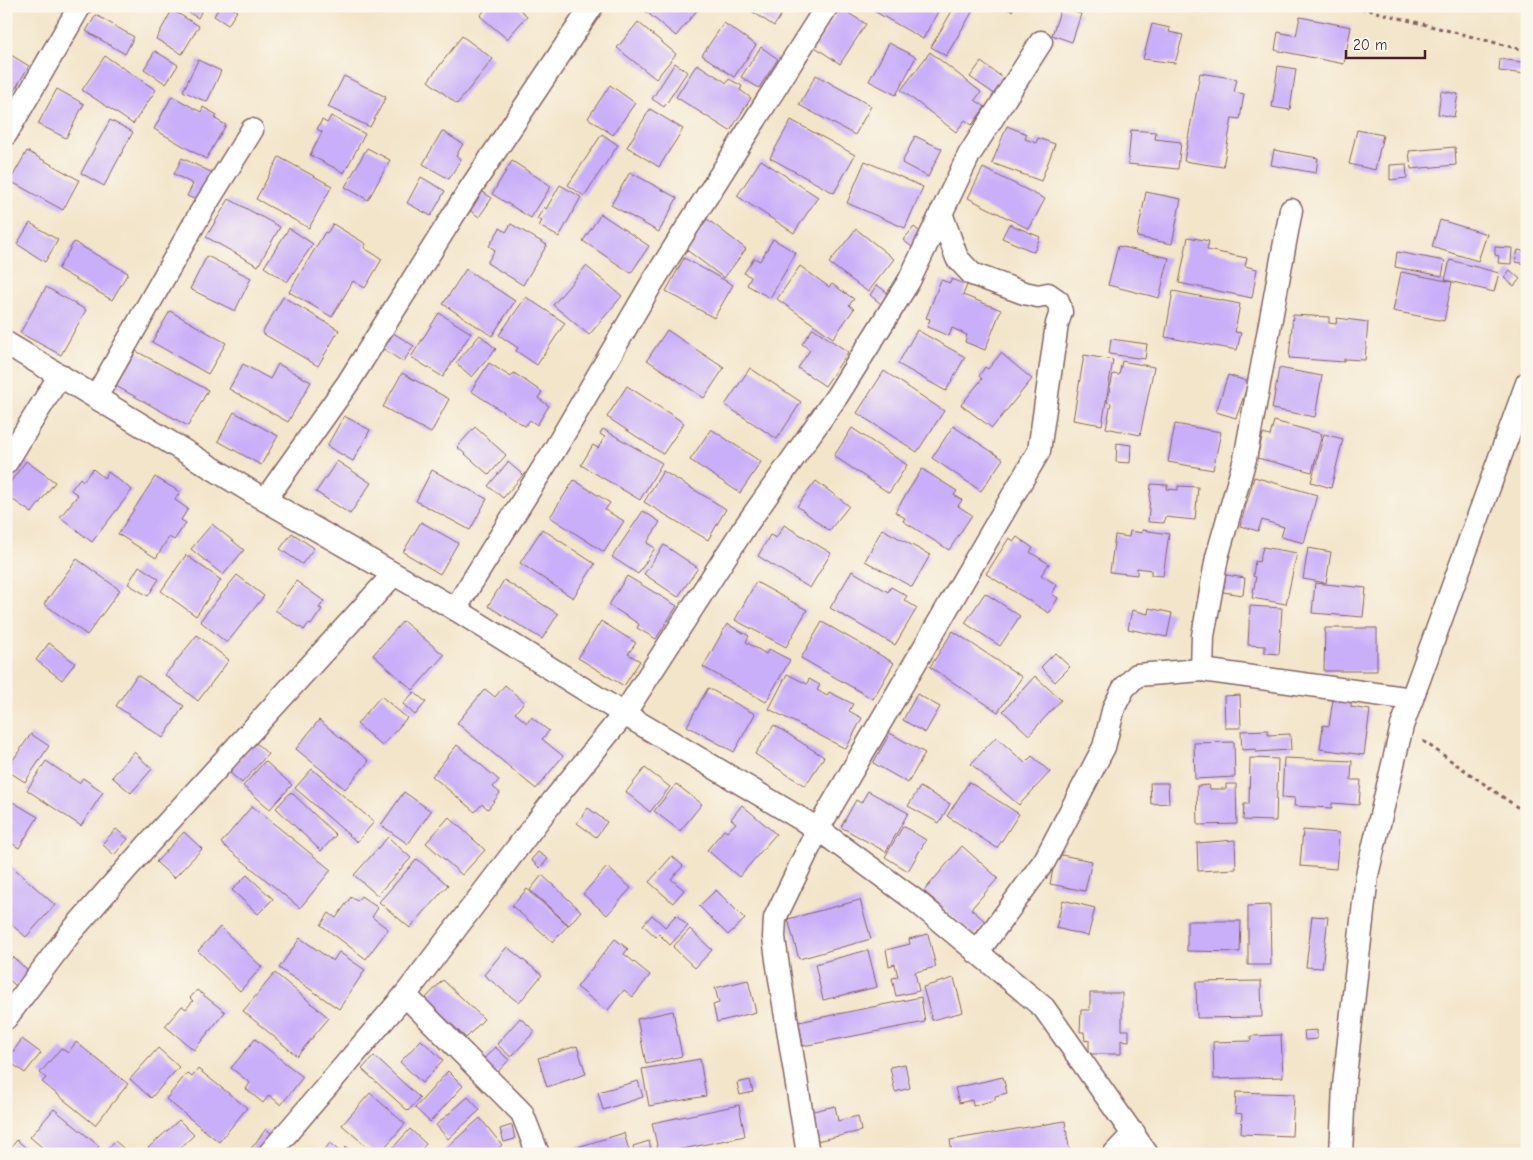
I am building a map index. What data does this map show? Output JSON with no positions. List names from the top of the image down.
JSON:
{
  "scale_bar": "20 m"
}
